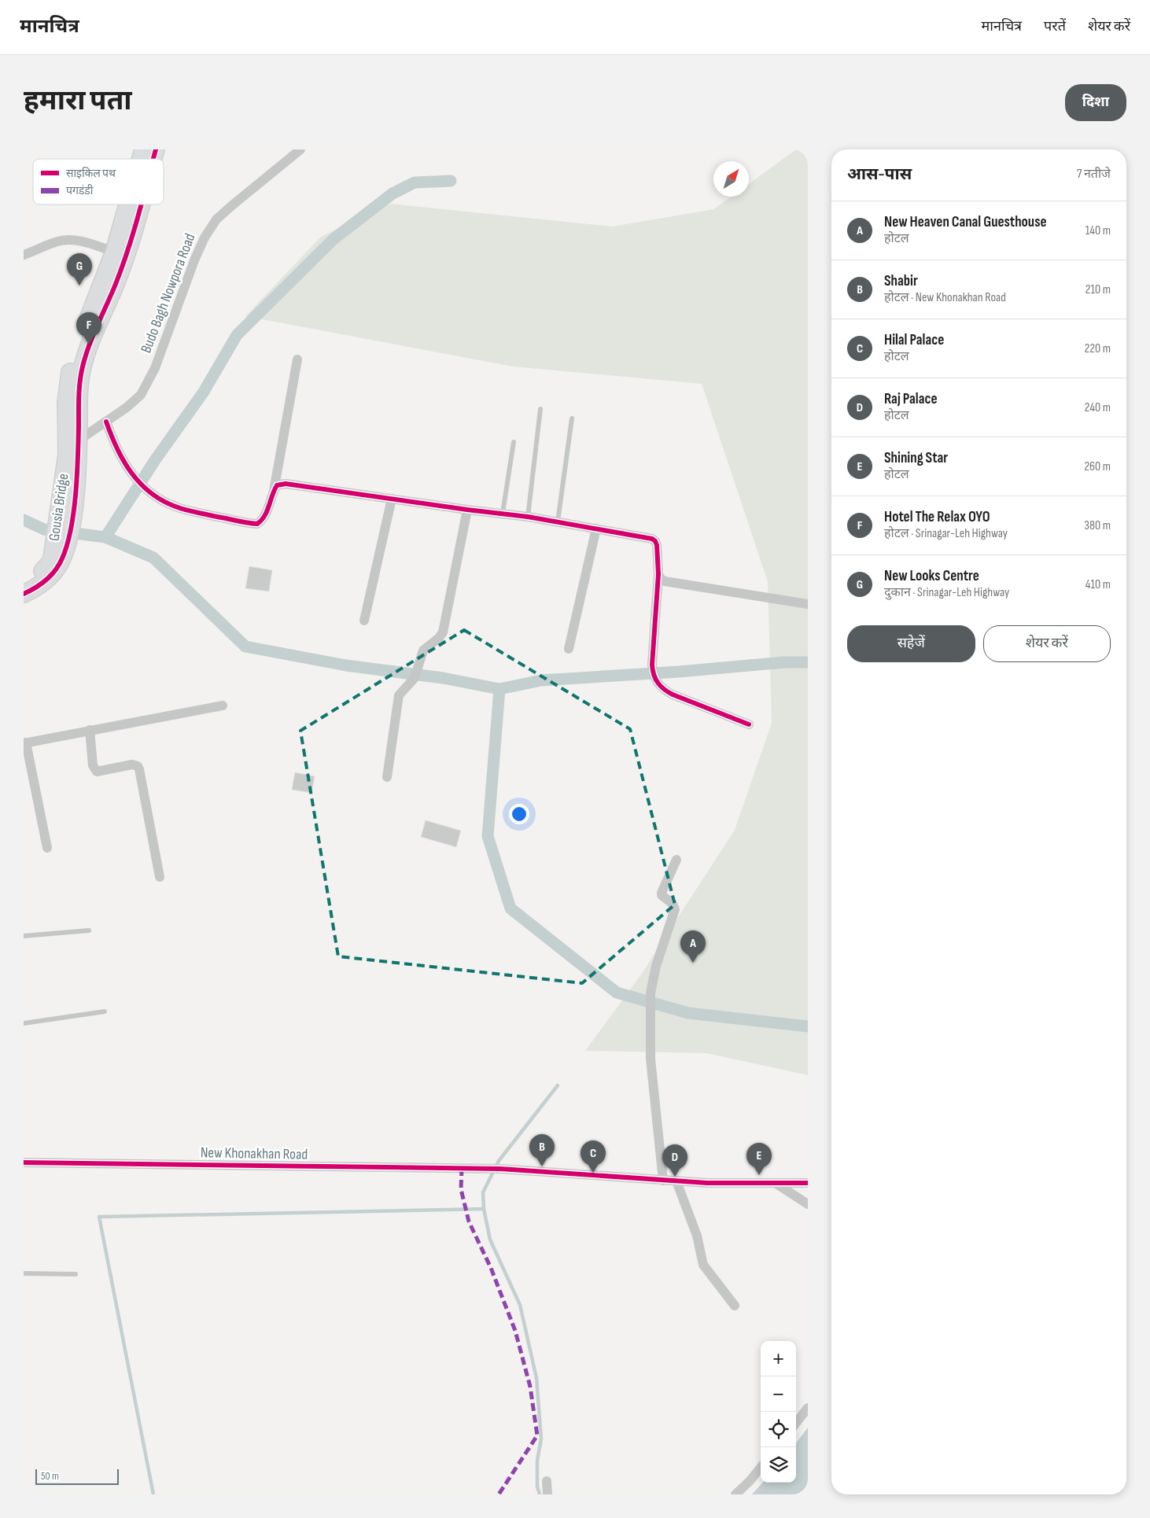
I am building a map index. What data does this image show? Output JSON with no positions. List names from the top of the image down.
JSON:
{
  "streets": {
    "highway": ["Gousia Bridge"],
    "street": ["Budo Bagh Nowpora Road", "New Khonakhan Road"]
  },
  "crossings": [
    ["Budo Bagh Nowpora Road", "Gousia Bridge"]
  ],
  "legend": ["साइकिल पथ", "पगडंडी"],
  "scale_bar": "50 m",
  "north": "top right",
  "page": {
    "header": "मानचित्र",
    "nav": ["मानचित्र", "परतें", "शेयर करें"],
    "title": "हमारा पता",
    "buttons": [
      "दिशा",
      ["सहेजें", "शेयर करें"]
    ],
    "heading": ["आस-पास", "7 नतीजे"],
    "list": [
      {
        "mark": "A",
        "name": "New Heaven Canal Guesthouse",
        "note": "होटल",
        "value": "140 m"
      },
      {
        "mark": "B",
        "name": "Shabir",
        "note": "होटल · New Khonakhan Road",
        "value": "210 m"
      },
      {
        "mark": "C",
        "name": "Hilal Palace",
        "note": "होटल",
        "value": "220 m"
      },
      {
        "mark": "D",
        "name": "Raj Palace",
        "note": "होटल",
        "value": "240 m"
      },
      {
        "mark": "E",
        "name": "Shining Star",
        "note": "होटल",
        "value": "260 m"
      },
      {
        "mark": "F",
        "name": "Hotel The Relax OYO",
        "note": "होटल · Srinagar-Leh Highway",
        "value": "380 m"
      },
      {
        "mark": "G",
        "name": "New Looks Centre",
        "note": "दुकान · Srinagar-Leh Highway",
        "value": "410 m"
      }
    ],
    "pins": [
      "G",
      "F",
      "A",
      "B",
      "C",
      "E",
      "D"
    ],
    "map_buttons": ["+", "−"],
    "scale": "50 m"
  }
}
